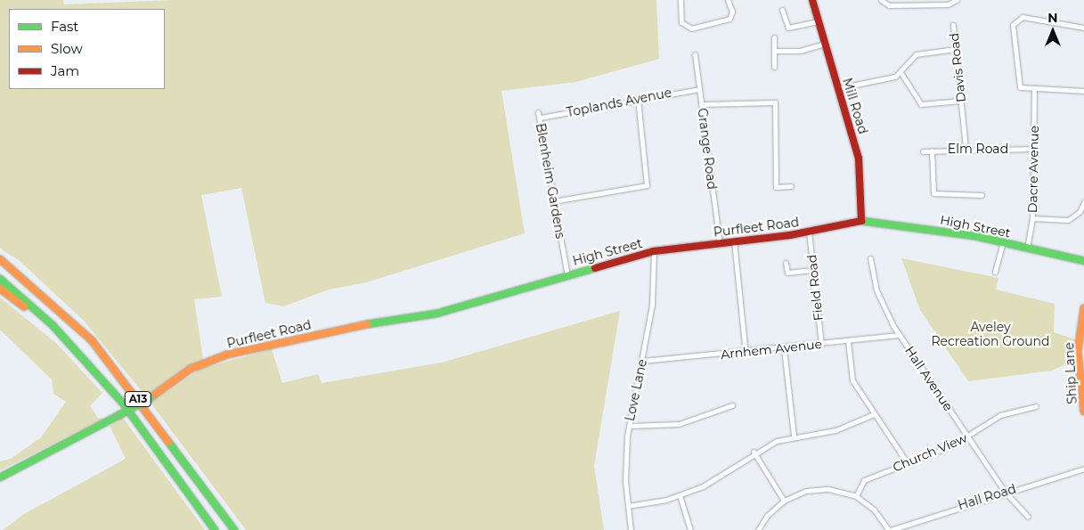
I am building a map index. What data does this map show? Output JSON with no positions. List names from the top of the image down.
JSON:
{
  "streets": {
    "main road": [
      "Mill Road",
      "High Street",
      "Purfleet Road",
      "Ship Lane",
      "A13"
    ],
    "street": [
      "Davis Road",
      "Toplands Avenue",
      "Grange Road",
      "Elm Road",
      "Dacre Avenue",
      "Blenheim Gardens",
      "Field Road",
      "Arnhem Avenue",
      "Hall Avenue",
      "Love Lane",
      "Church View",
      "Hall Road"
    ]
  },
  "crossings": [
    ["Davis Road", "Elm Road"],
    ["Toplands Avenue", "Grange Road"],
    ["Toplands Avenue", "Blenheim Gardens"],
    ["Mill Road", "High Street"],
    ["Mill Road", "Purfleet Road"],
    ["Grange Road", "Purfleet Road"],
    ["Elm Road", "Dacre Avenue"],
    ["Dacre Avenue", "High Street"],
    ["Blenheim Gardens", "High Street"],
    ["Blenheim Gardens", "Purfleet Road"],
    ["High Street", "Purfleet Road"],
    ["High Street", "Love Lane"],
    ["Purfleet Road", "Field Road"],
    ["Purfleet Road", "Love Lane"],
    ["Field Road", "Arnhem Avenue"],
    ["Arnhem Avenue", "Hall Avenue"],
    ["Arnhem Avenue", "Love Lane"],
    ["Hall Avenue", "Church View"],
    ["Hall Avenue", "Hall Road"]
  ],
  "parks": ["Aveley Recreation Ground"],
  "legend": ["Fast", "Slow", "Jam"],
  "north": "top"
}
